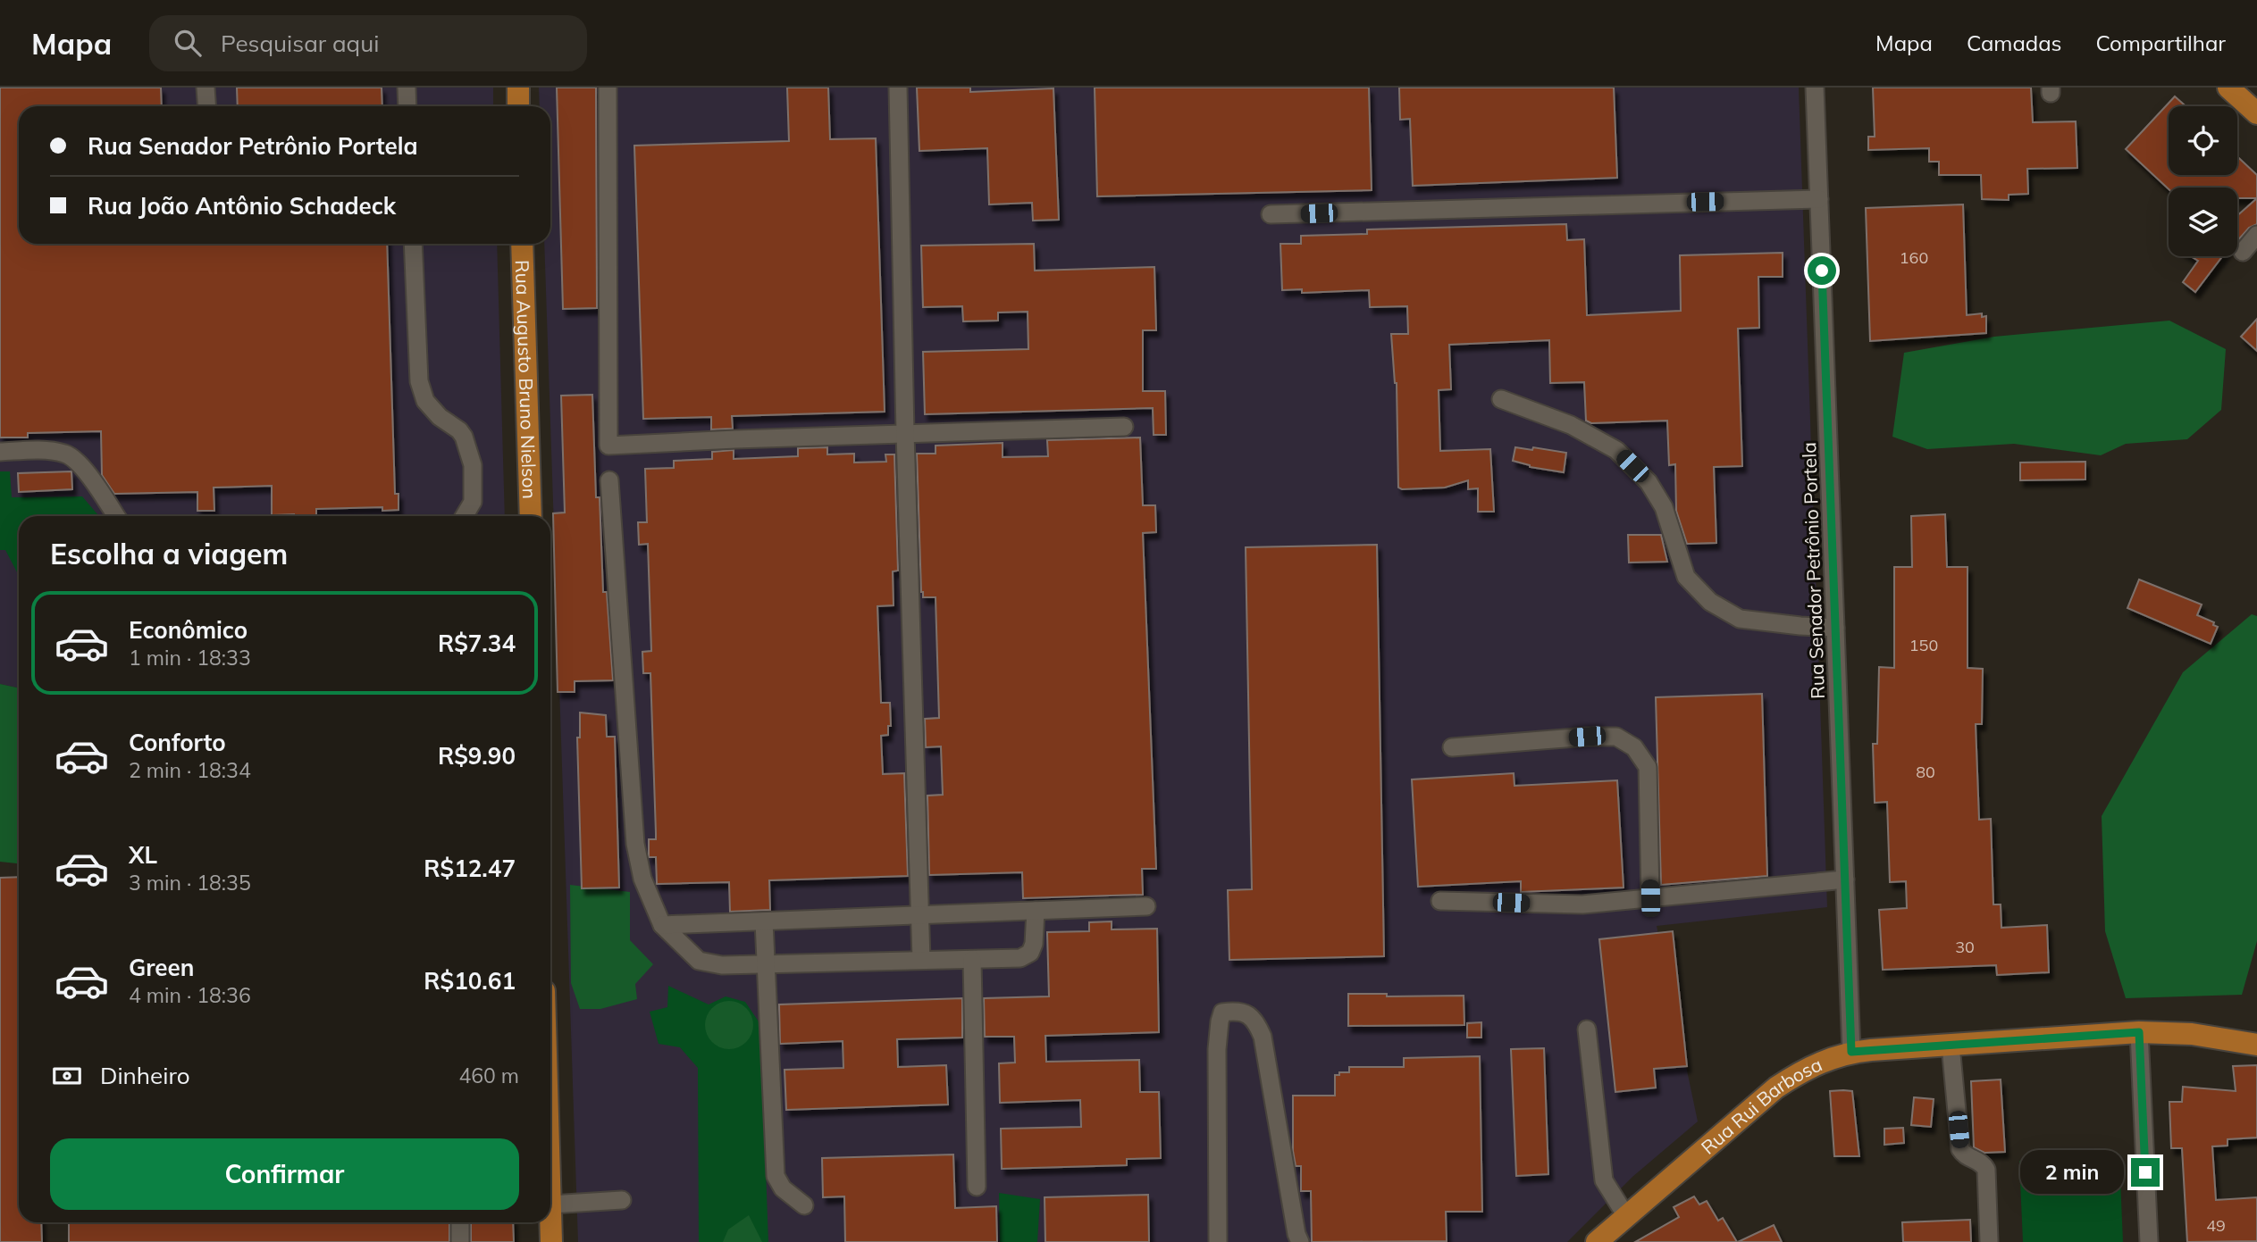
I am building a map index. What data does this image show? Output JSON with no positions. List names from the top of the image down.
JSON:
{
  "streets": {
    "main road": ["Rua Augusto Bruno Nielson", "Rua Rui Barbosa"],
    "street": ["Rua Senador Petrônio Portela"]
  },
  "crossings": [
    ["Rua Senador Petrônio Portela", "Rua Rui Barbosa"]
  ],
  "house_numbers": [
    "160",
    "150",
    "80",
    "30",
    "49"
  ],
  "page": {
    "header": "Mapa",
    "search": "Pesquisar aqui",
    "nav": ["Mapa", "Camadas", "Compartilhar"],
    "banner": ["Rua Senador Petrônio Portela", "Rua João Antônio Schadeck"],
    "heading": "Escolha a viagem",
    "list": [
      {
        "name": "Econômico",
        "note": "1 min · 18:33",
        "value": "R$7.34"
      },
      {
        "name": "Conforto",
        "note": "2 min · 18:34",
        "value": "R$9.90"
      },
      {
        "name": "XL",
        "note": "3 min · 18:35",
        "value": "R$12.47"
      },
      {
        "name": "Green",
        "note": "4 min · 18:36",
        "value": "R$10.61"
      }
    ],
    "pay": ["Dinheiro", "460 m"],
    "buttons": "Confirmar",
    "bubble": "2 min"
  }
}
